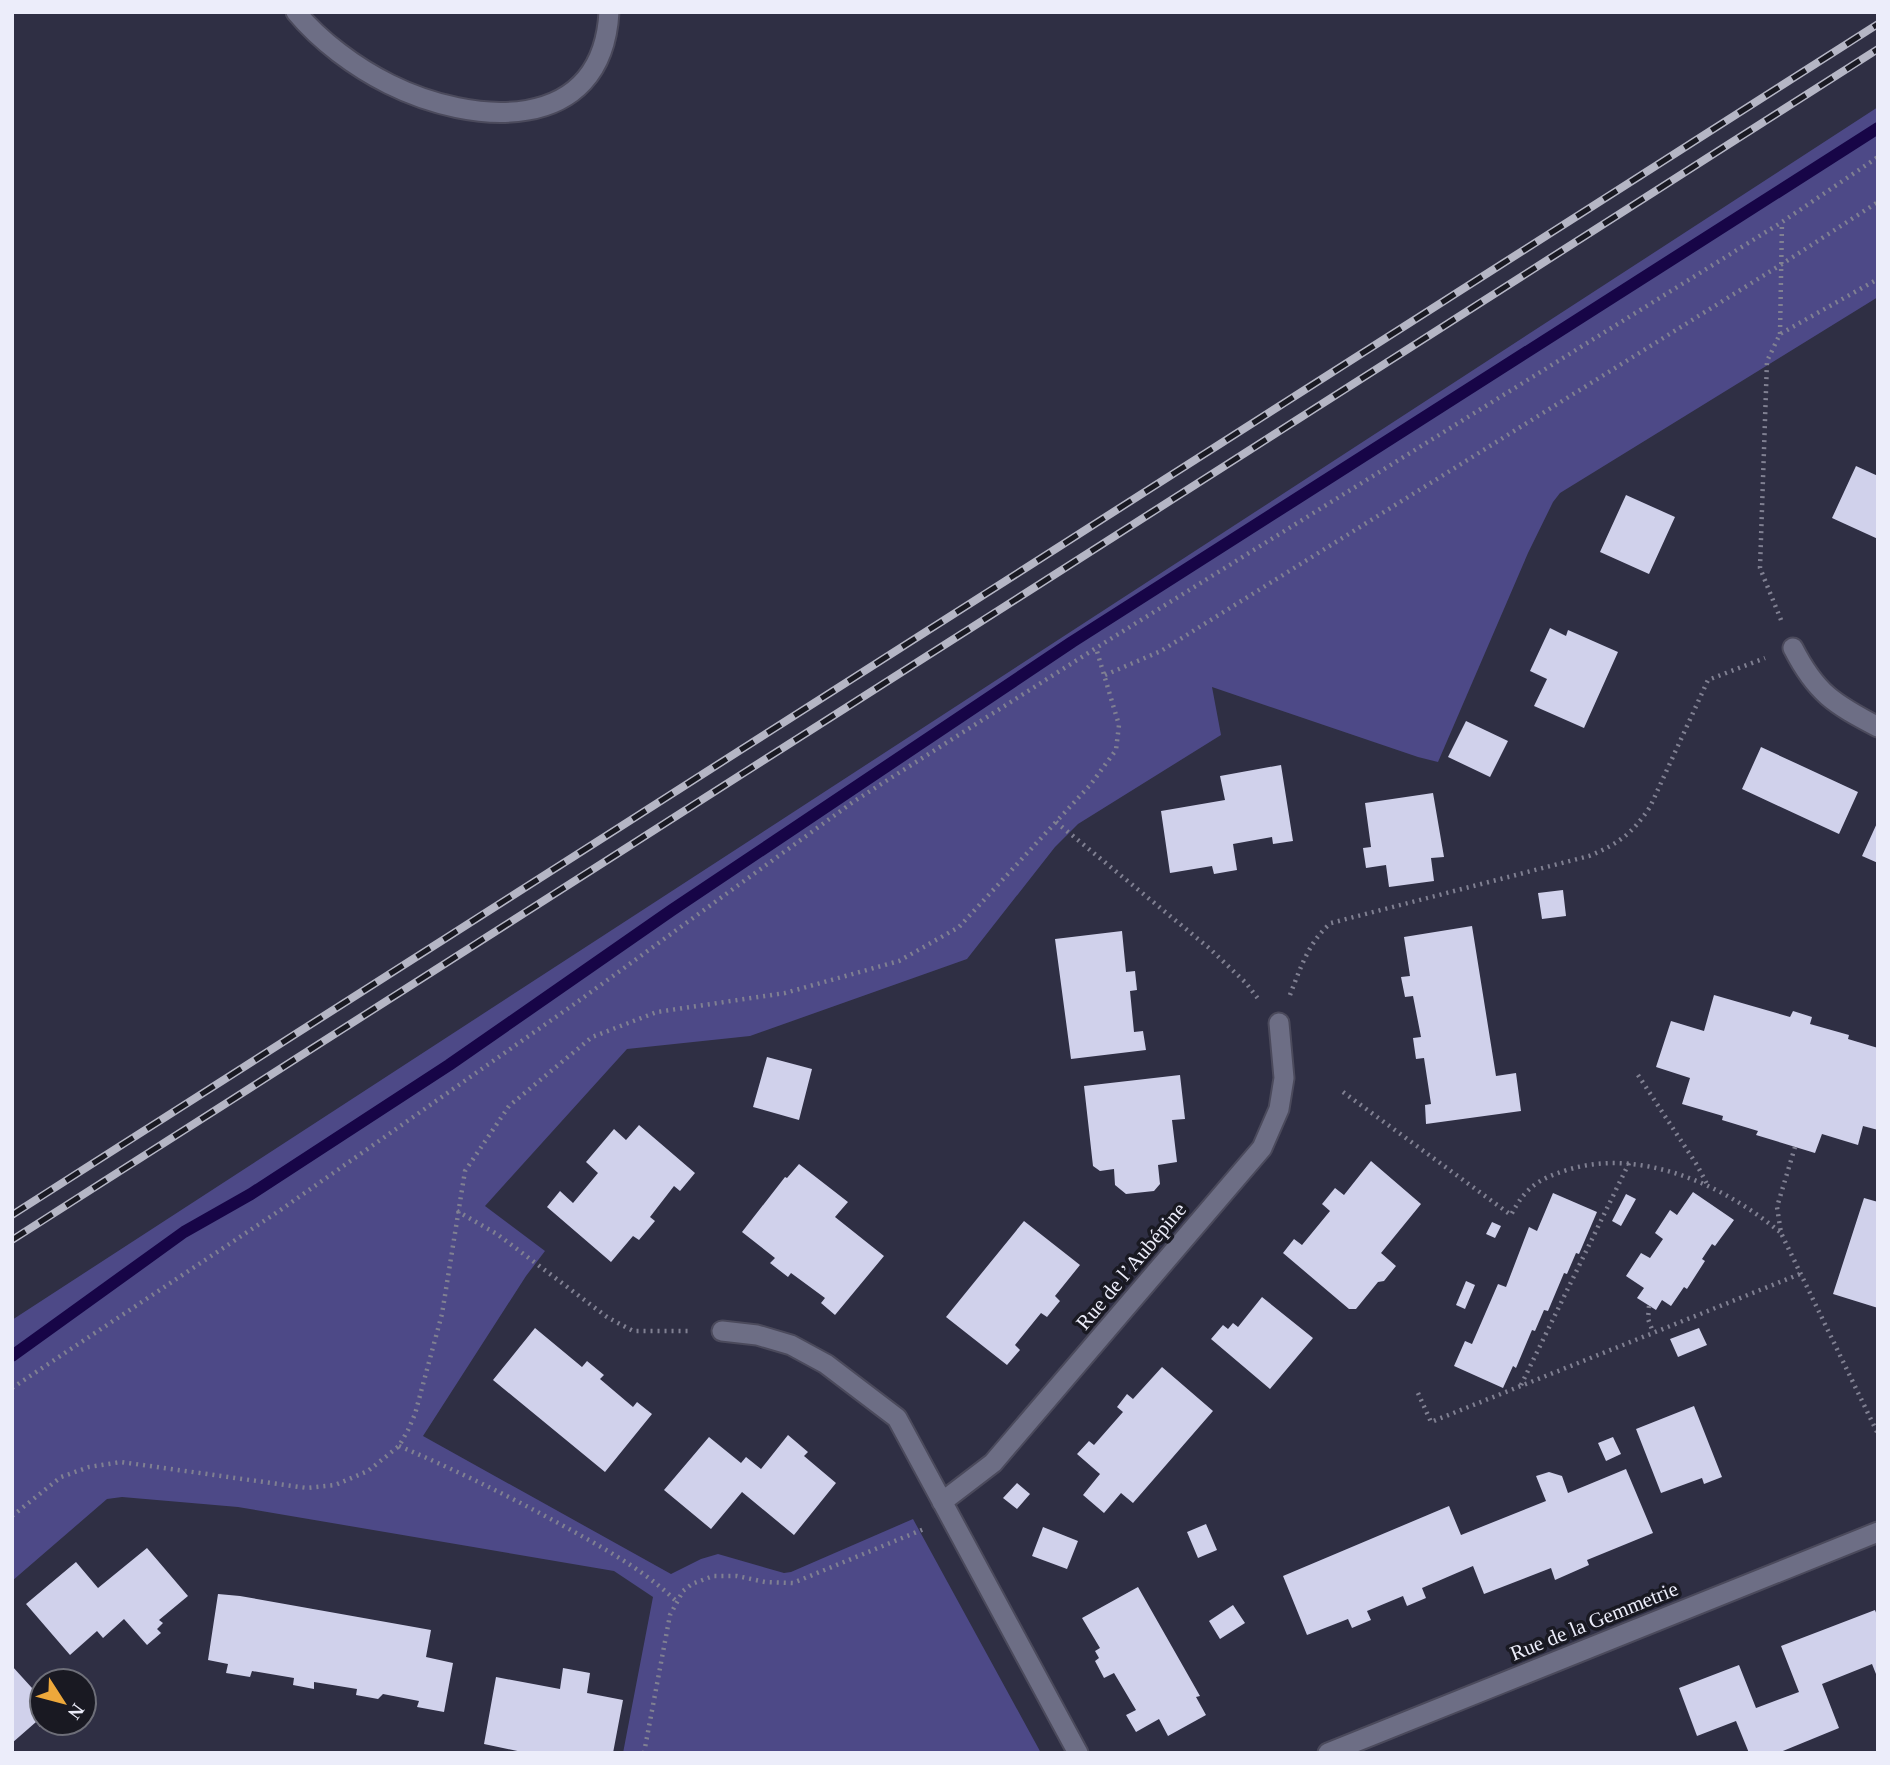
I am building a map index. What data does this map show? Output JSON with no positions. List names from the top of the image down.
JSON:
{
  "streets": {
    "street": ["Rue de l’Aubépine", "Rue de la Gemmetrie"]
  },
  "north": "bottom right"
}
